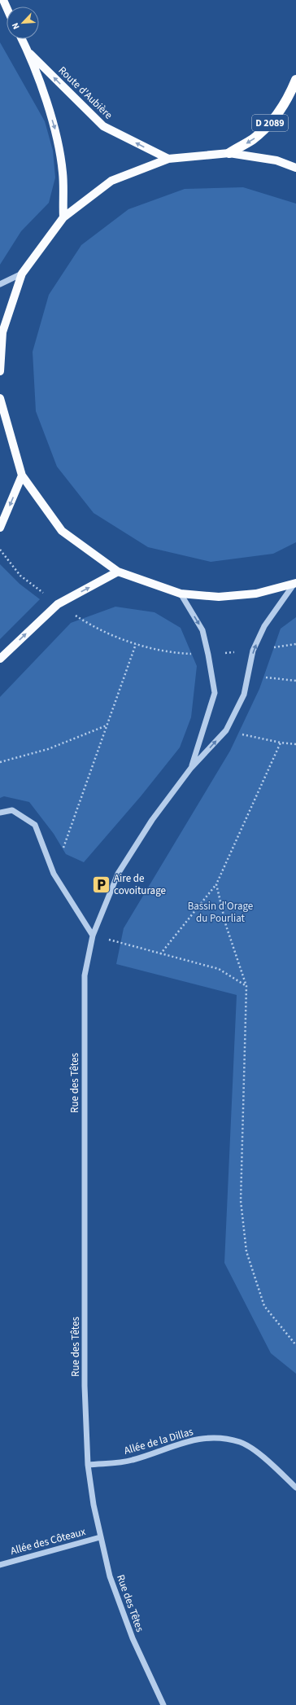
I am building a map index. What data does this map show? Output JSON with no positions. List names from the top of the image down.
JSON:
{
  "streets": {
    "highway": ["D 2089"],
    "main road": ["Route d'Aubière"],
    "street": ["Rue des Têtes", "Allée de la Dillas", "Allée des Côteaux"]
  },
  "crossings": [
    ["Rue des Têtes", "Allée de la Dillas"],
    ["Rue des Têtes", "Allée des Côteaux"]
  ],
  "parks": ["Bassin d'Orage du Pourliat"],
  "places": {
    "parking": ["Aire de covoiturage"]
  },
  "north": "bottom left"
}
